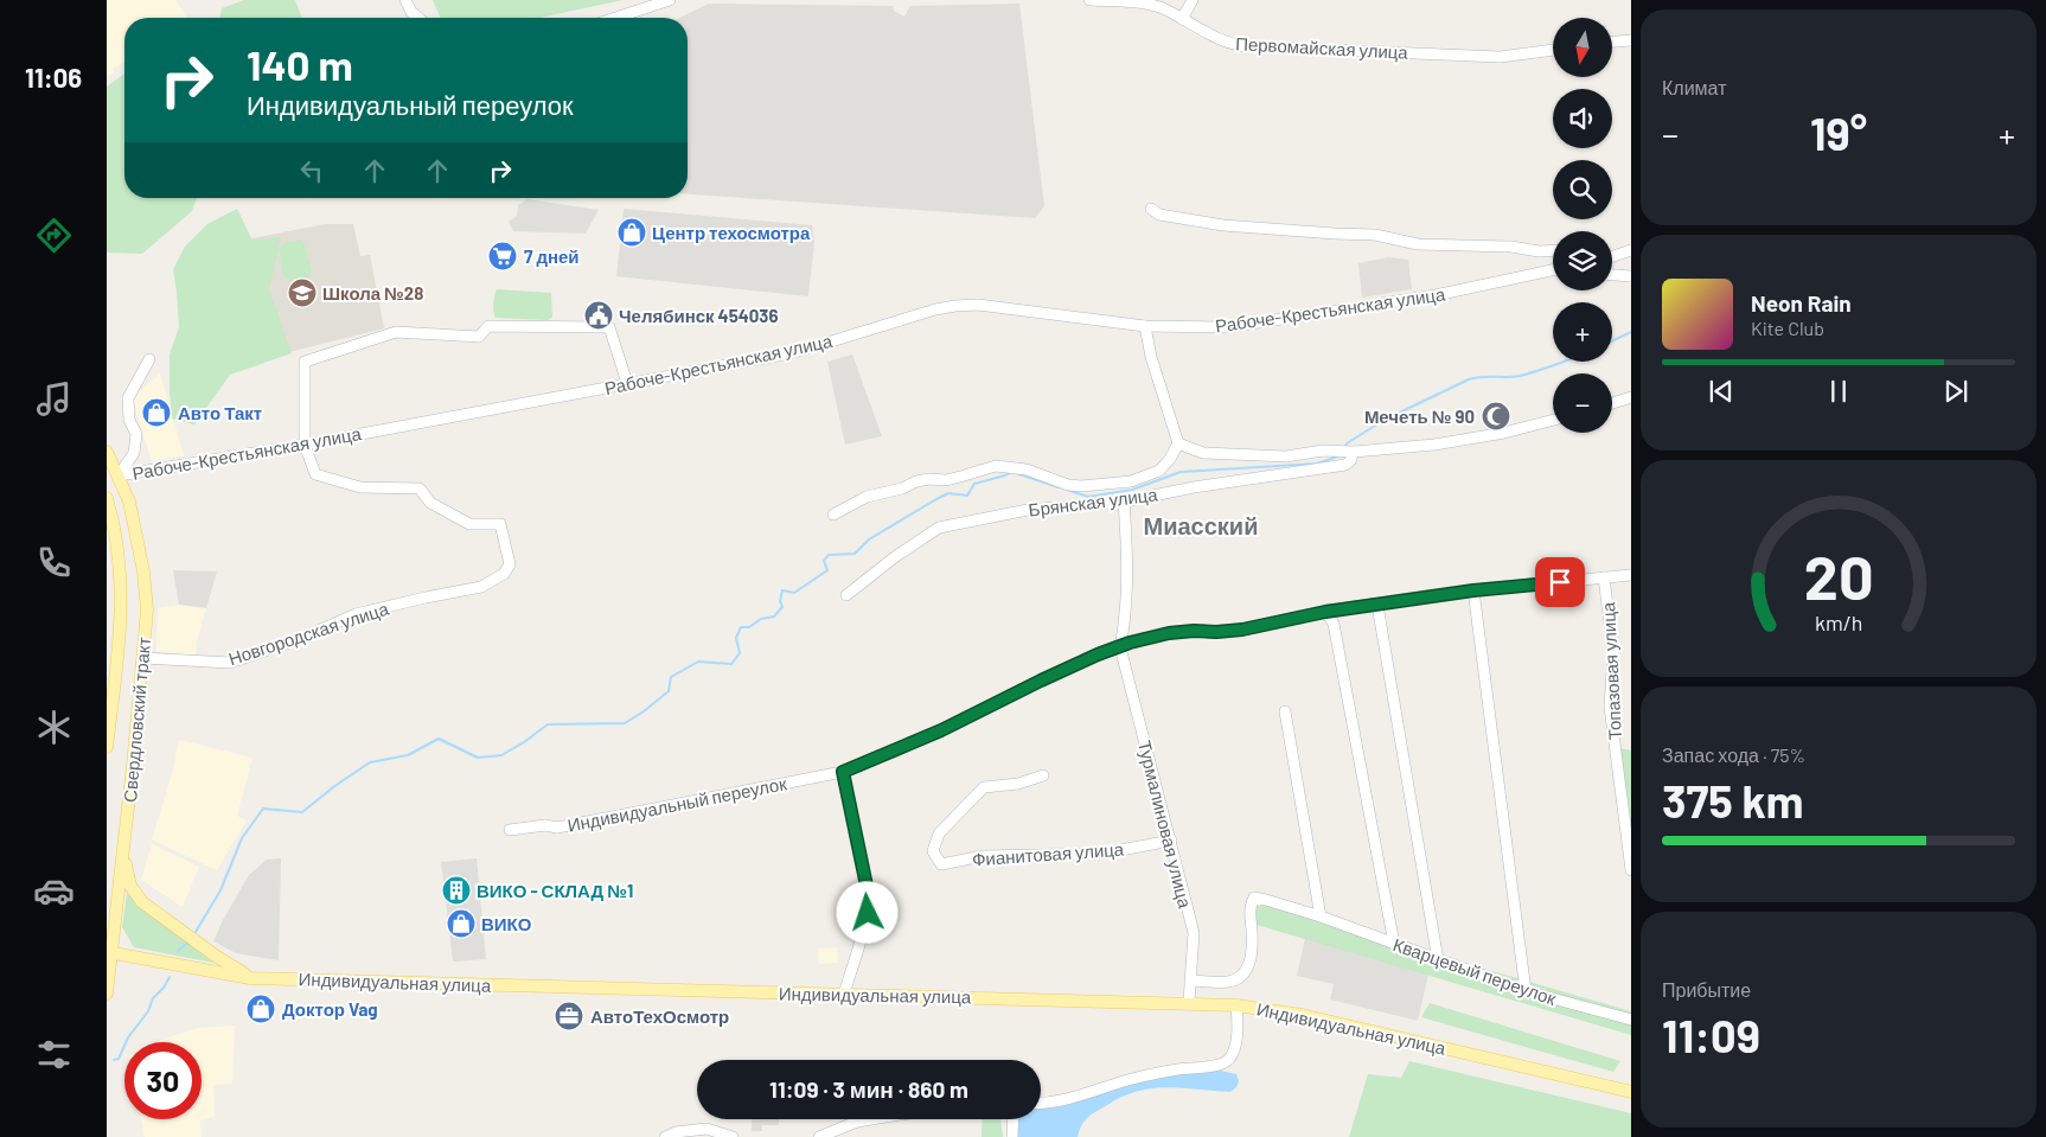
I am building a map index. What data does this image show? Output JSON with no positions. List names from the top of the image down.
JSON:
{
  "streets": {
    "main road": ["Свердловский тракт", "Индивидуальная улица"],
    "street": [
      "Первомайская улица",
      "Рабоче-Крестьянская улица",
      "Брянская улица",
      "Новгородская улица",
      "Топазовая улица",
      "Индивидуальный переулок",
      "Турмалиновая улица",
      "Фианитовая улица",
      "Кварцевый переулок"
    ]
  },
  "crossings": [
    ["Рабоче-Крестьянская улица", "Новгородская улица"],
    ["Рабоче-Крестьянская улица", "Свердловский тракт"],
    ["Новгородская улица", "Свердловский тракт"],
    ["Топазовая улица", "Индивидуальный переулок"],
    ["Свердловский тракт", "Индивидуальная улица"],
    ["Индивидуальный переулок", "Турмалиновая улица"],
    ["Турмалиновая улица", "Фианитовая улица"],
    ["Турмалиновая улица", "Кварцевый переулок"],
    ["Турмалиновая улица", "Индивидуальная улица"]
  ],
  "districts": ["Миасский"],
  "places": {
    "shop": [
      "Центр техосмотра",
      "Авто Такт",
      "ВИКО",
      "Доктор Vag"
    ],
    "supermarket": ["7 дней"],
    "school or university": ["Школа №28"],
    "public building": ["Челябинск 454036"],
    "mosque": ["Мечеть № 90"],
    "building": ["ВИКО - СКЛАД №1"],
    "office": ["АвтоТехОсмотр"]
  },
  "north": "bottom",
  "page": {
    "tabs": "11:06",
    "tile": [
      "Климат",
      ["Запас хода · 75%", "375 km"],
      ["Прибытие", "11:09"]
    ],
    "map_buttons": ["+", "−"],
    "turn": ["140 m", "Индивидуальный переулок"],
    "heat": ["−", "19°", "+"],
    "song": ["Neon Rain", "Kite Club"],
    "limit": "30",
    "trip": "11:09 · 3 мин · 860 m",
    "gauge": ["20", "km/h"]
  }
}
